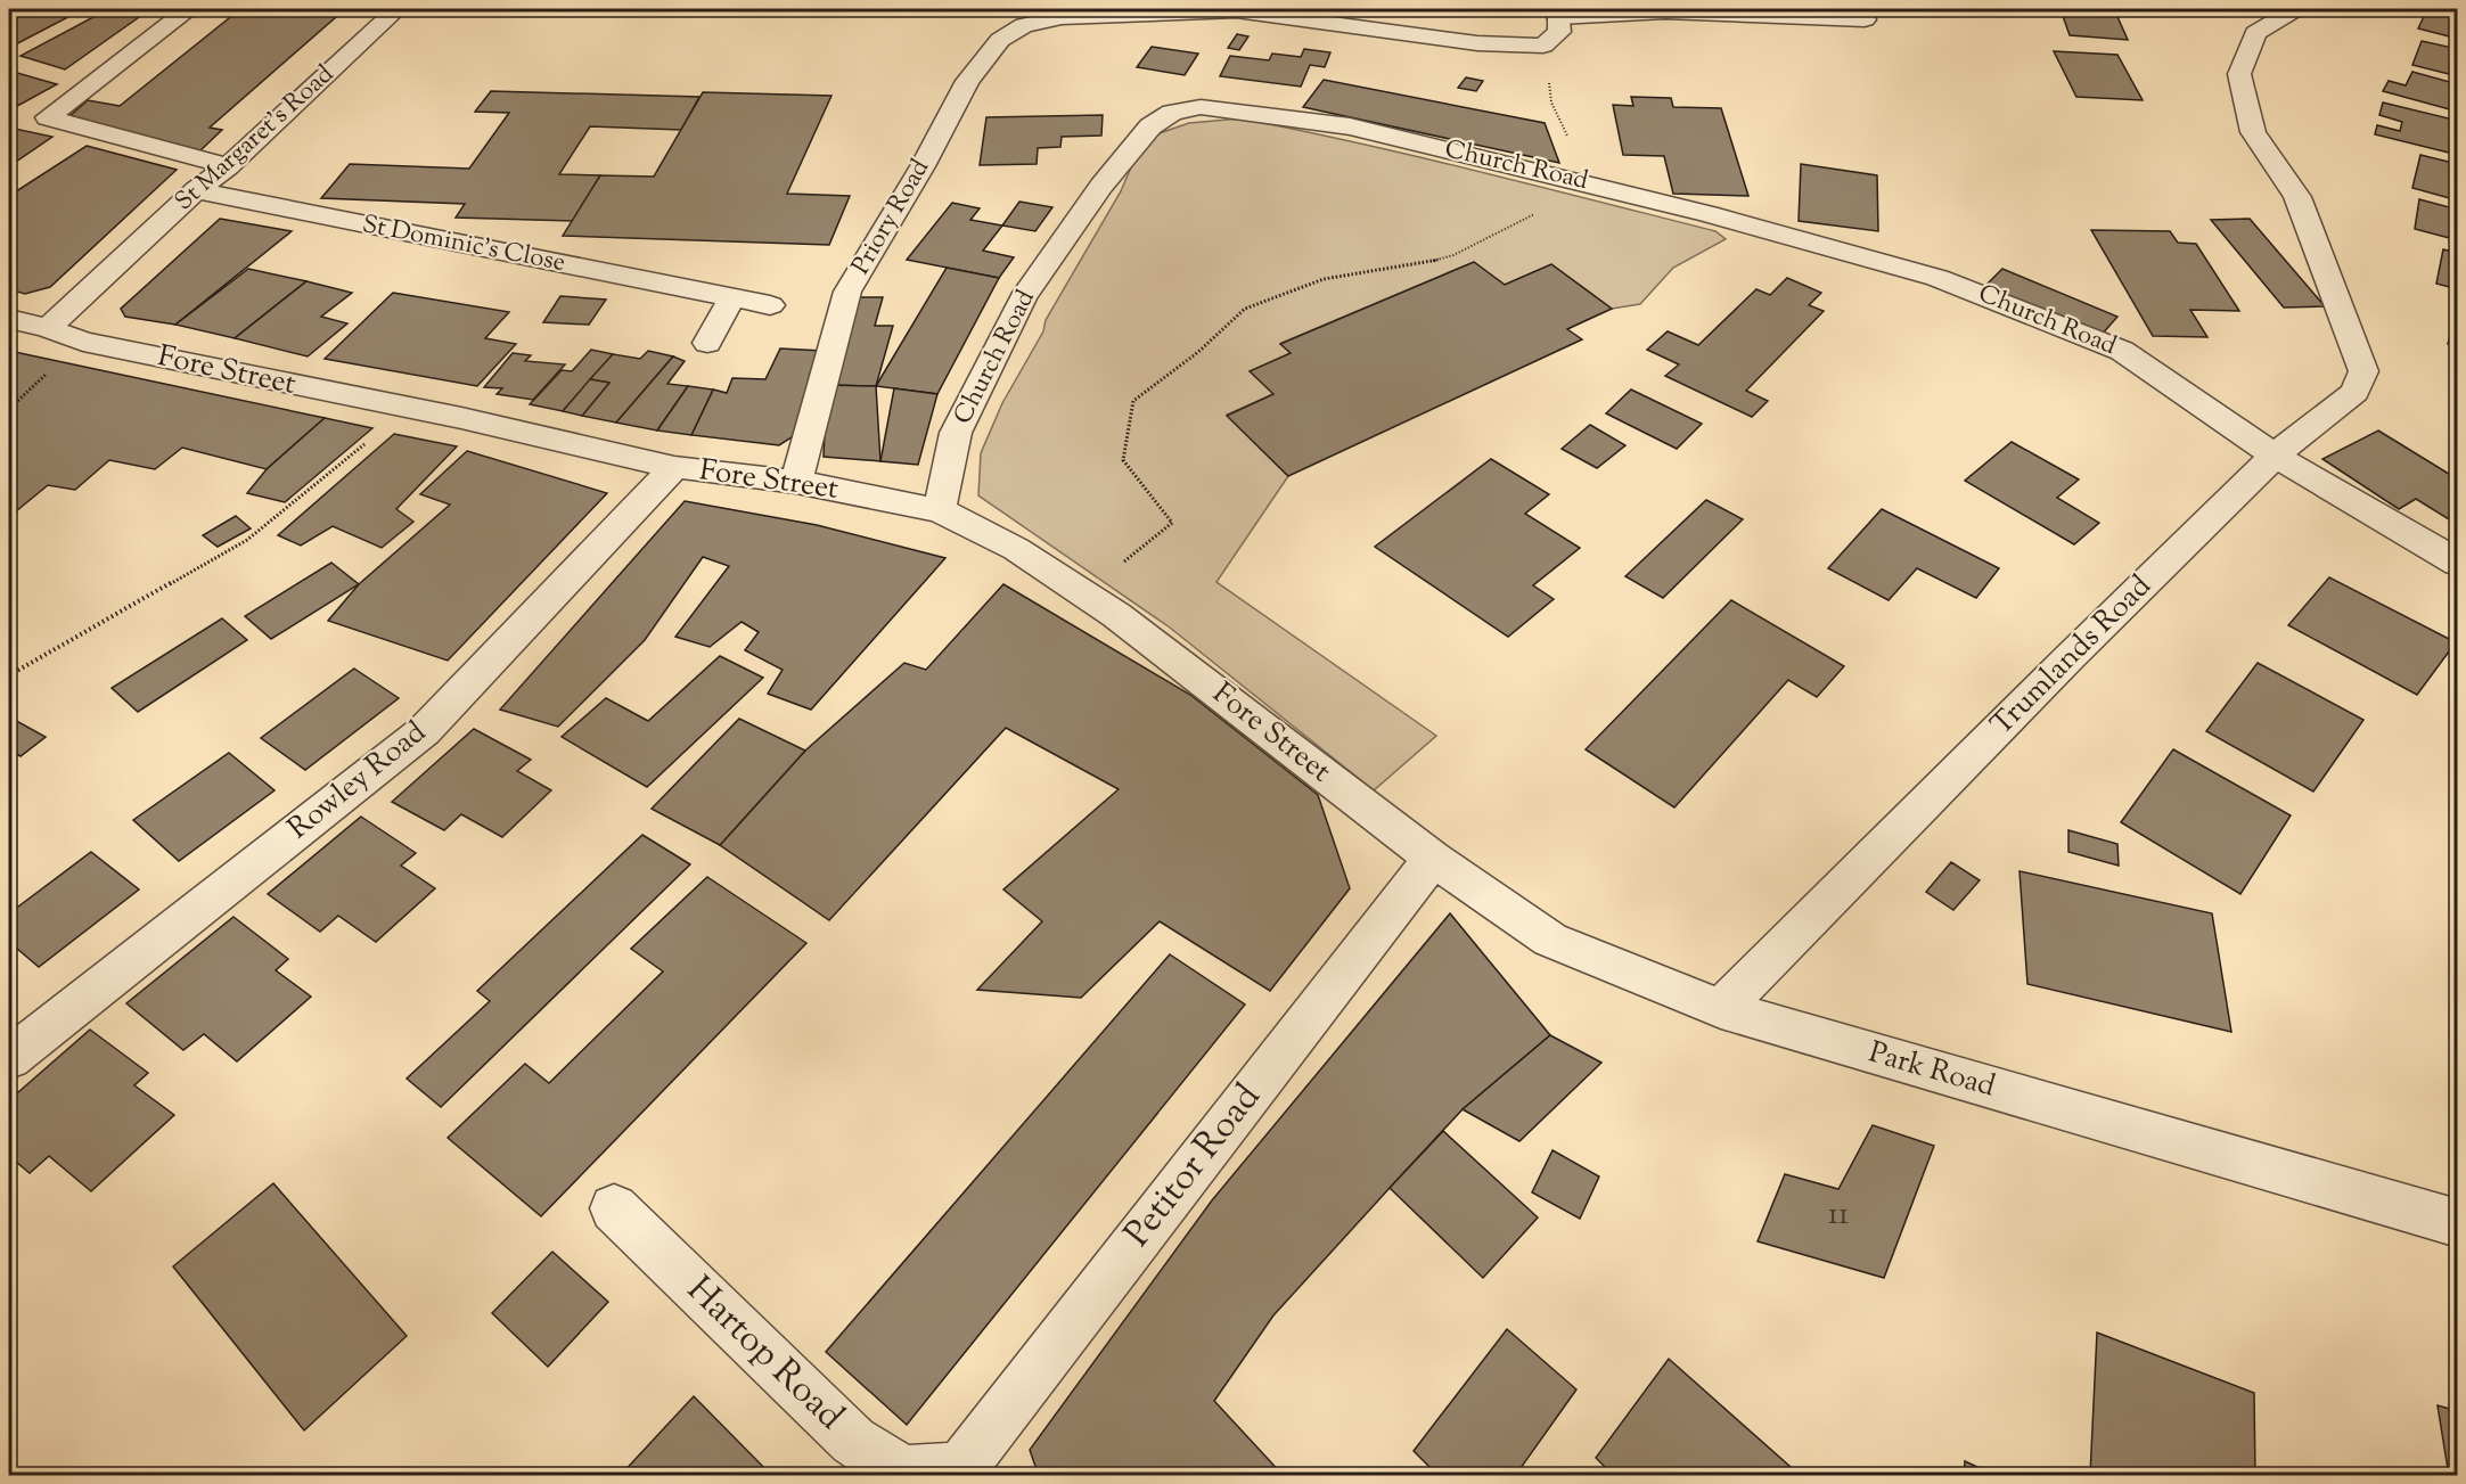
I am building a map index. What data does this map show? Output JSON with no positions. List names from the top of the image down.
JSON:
{
  "streets": {
    "street": [
      "St Margaret's Road",
      "Church Road",
      "Priory Road",
      "St Dominic's Close",
      "Fore Street",
      "Trumlands Road",
      "Rowley Road",
      "Park Road",
      "Petitor Road",
      "Hartop Road"
    ]
  },
  "crossings": [
    ["St Margaret's Road", "St Dominic's Close"],
    ["St Margaret's Road", "Fore Street"],
    ["Church Road", "Fore Street"],
    ["Church Road", "Trumlands Road"],
    ["Priory Road", "Fore Street"],
    ["Fore Street", "Rowley Road"],
    ["Fore Street", "Park Road"],
    ["Fore Street", "Petitor Road"],
    ["Trumlands Road", "Park Road"],
    ["Park Road", "Petitor Road"],
    ["Petitor Road", "Hartop Road"]
  ],
  "house_numbers": ["11"]
}
